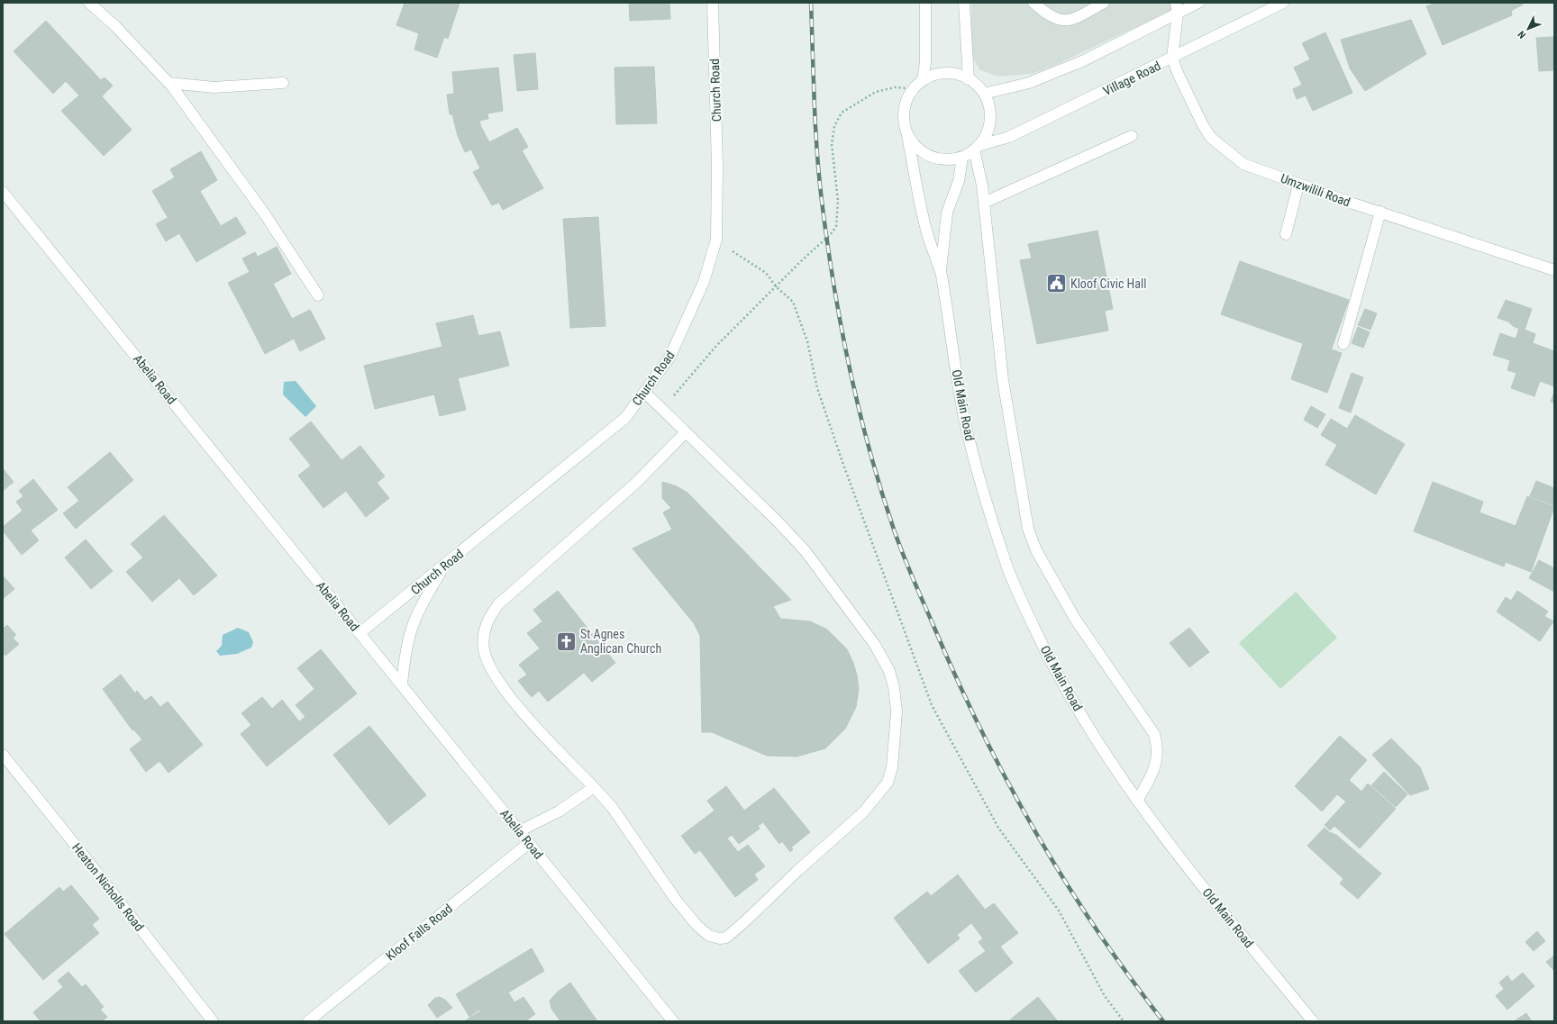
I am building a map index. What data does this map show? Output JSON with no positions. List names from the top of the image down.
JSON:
{
  "streets": {
    "street": [
      "Village Road",
      "Church Road",
      "Umzwilili Road",
      "Abelia Road",
      "Old Main Road",
      "Heaton Nicholls Road",
      "Kloof Falls Road"
    ]
  },
  "crossings": [
    ["Village Road", "Umzwilili Road"],
    ["Village Road", "Old Main Road"],
    ["Church Road", "Abelia Road"],
    ["Abelia Road", "Kloof Falls Road"]
  ],
  "places": {
    "public building": ["Kloof Civic Hall"],
    "church": ["St Agnes Anglican Church"]
  },
  "north": "bottom left"
}
